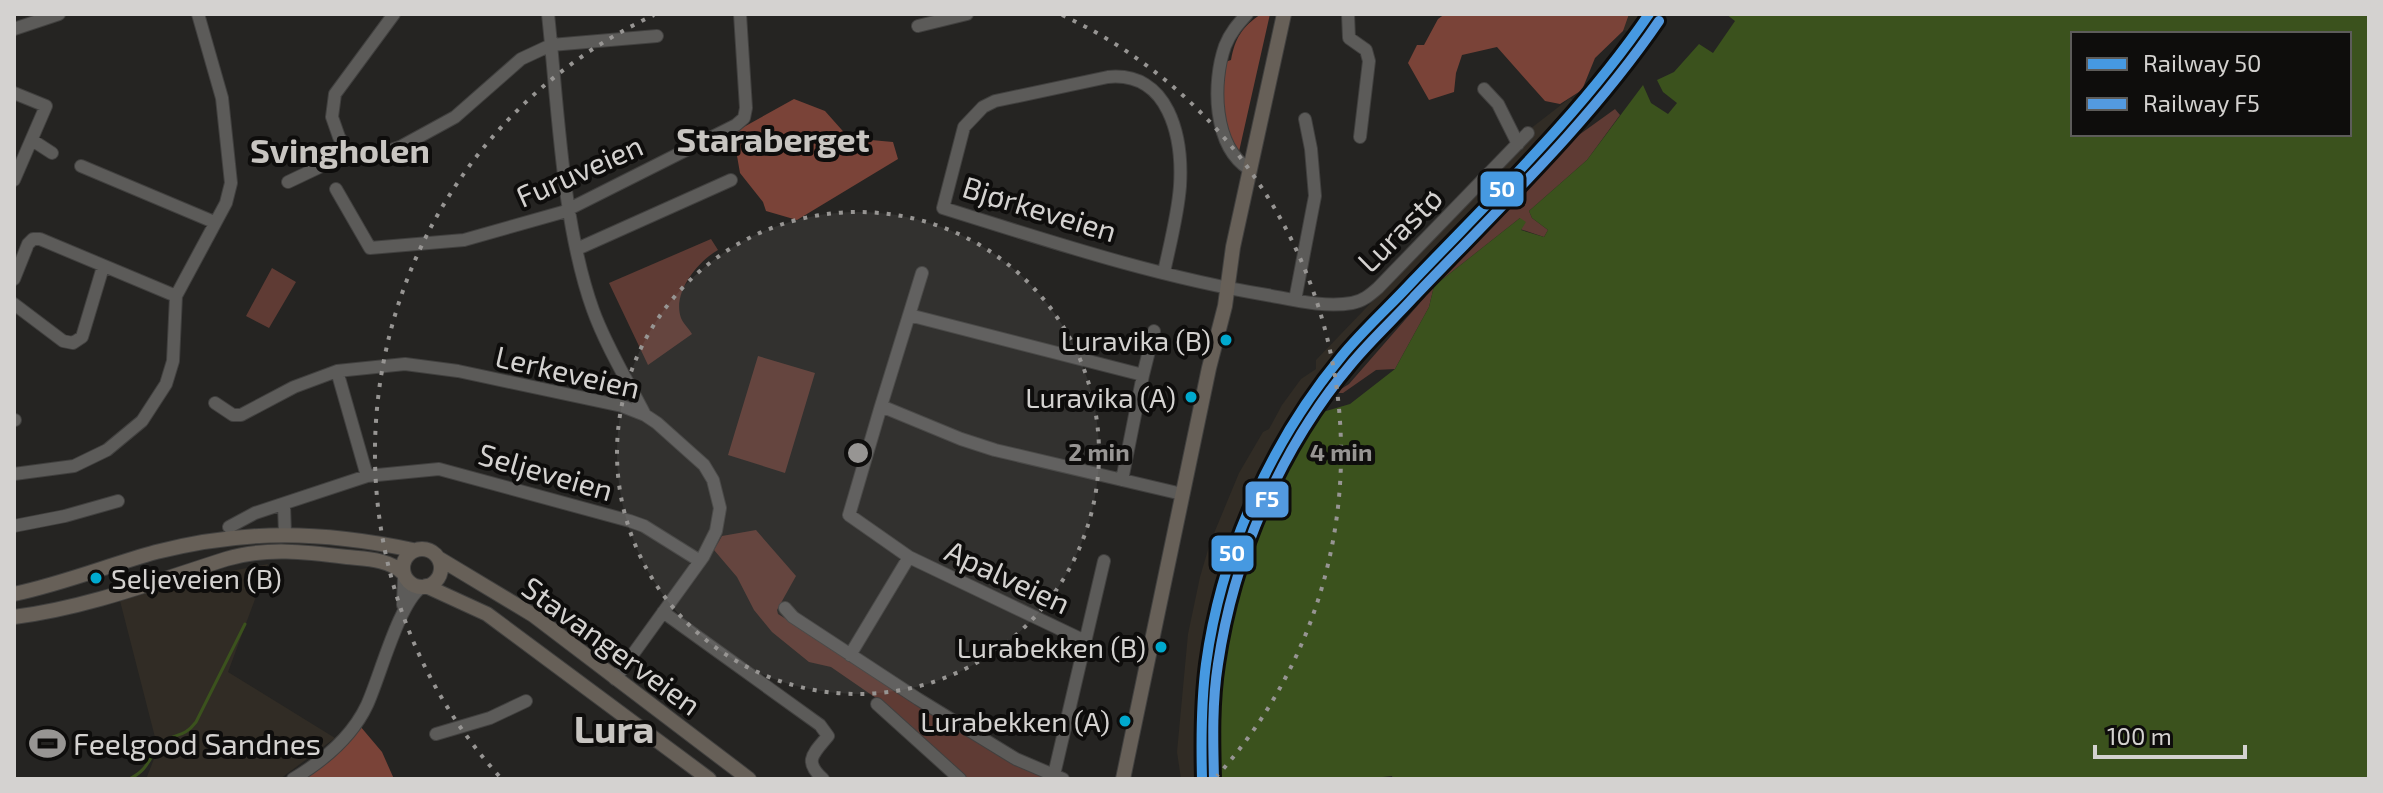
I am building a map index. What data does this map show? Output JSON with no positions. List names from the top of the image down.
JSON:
{
  "streets": {
    "main road": ["Stavangerveien"],
    "street": [
      "Furuveien",
      "Bjørkeveien",
      "Lurastø",
      "Lerkeveien",
      "Seljeveien",
      "Apalveien"
    ]
  },
  "crossings": [
    ["Bjørkeveien", "Lurastø"],
    ["Lerkeveien", "Seljeveien"],
    ["Lerkeveien", "Stavangerveien"]
  ],
  "districts": ["Staraberget", "Svingholen", "Lura"],
  "places": {
    "other": [
      "Luravika (B)",
      "Luravika (A)",
      "Seljeveien (B)",
      "Lurabekken (B)",
      "Lurabekken (A)"
    ],
    "sports": ["Feelgood Sandnes"]
  },
  "lines": ["rail line 50", "rail line F5"],
  "legend": ["Railway 50", "Railway F5"],
  "scale_bar": "100 m",
  "rings": ["2 min", "4 min"]
}
